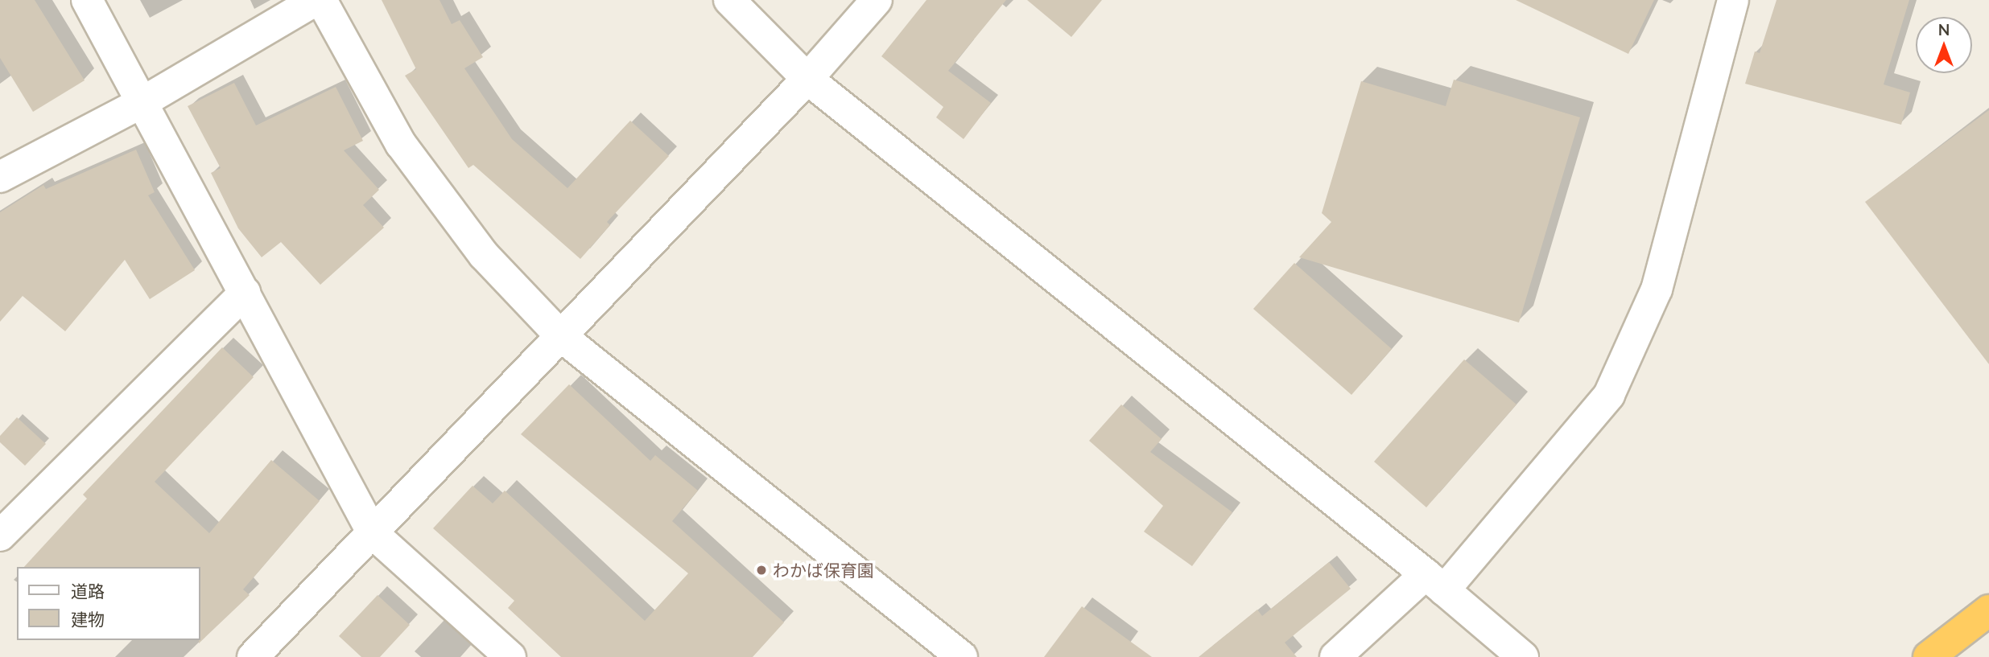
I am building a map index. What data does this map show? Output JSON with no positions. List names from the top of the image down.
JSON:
{
  "places": ["わかば保育園"],
  "legend": ["道路", "建物"],
  "north": "top"
}
